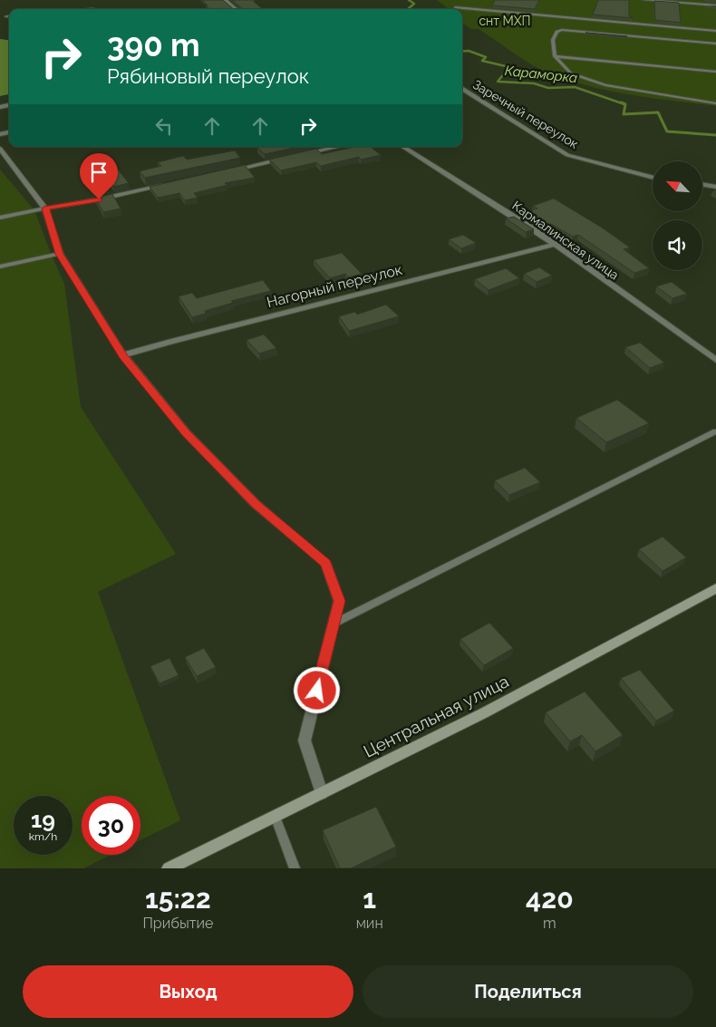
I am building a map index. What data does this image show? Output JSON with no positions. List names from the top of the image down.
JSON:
{
  "streets": {
    "street": [
      "Заречный переулок",
      "Кармалинская улица",
      "Нагорный переулок",
      "Центральная улица"
    ]
  },
  "crossings": [
    ["Кармалинская улица", "Нагорный переулок"]
  ],
  "water": ["Караморка"],
  "parks": ["снт МХП"],
  "north": "top left",
  "page": {
    "turn": ["390 m", "Рябиновый переулок"],
    "speed": "19 km/h",
    "limit": "30",
    "eta": [
      "15:22",
      "Прибытие",
      "1",
      "мин",
      "420",
      "m"
    ],
    "buttons": ["Выход", "Поделиться"]
  }
}
